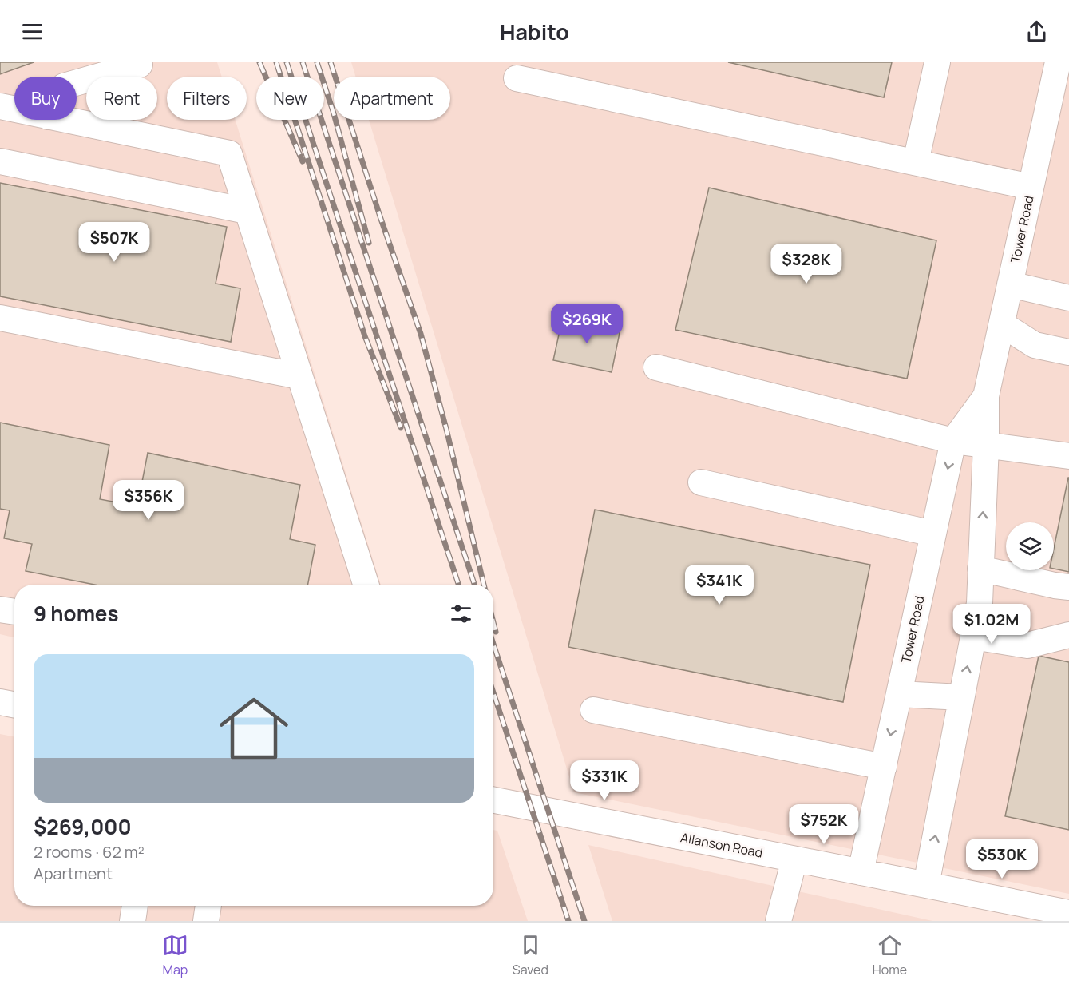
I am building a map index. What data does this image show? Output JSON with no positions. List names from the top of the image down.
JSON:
{
  "streets": {
    "street": ["Tower Road", "Allanson Road"]
  },
  "crossings": [
    ["Tower Road", "Allanson Road"]
  ],
  "page": {
    "header": "Habito",
    "chip": [
      "Buy",
      "Rent",
      "Filters",
      "New",
      "Apartment"
    ],
    "price": [
      "$507K",
      "$328K",
      "$269K",
      "$356K",
      "$341K",
      "$1.02M",
      "$331K",
      "$752K",
      "$530K"
    ],
    "heading": "9 homes",
    "list": [
      {
        "name": "$269,000",
        "note": "2 rooms · 62 m² · Apartment"
      }
    ],
    "tabs": ["Map", "Saved", "Home"]
  }
}
